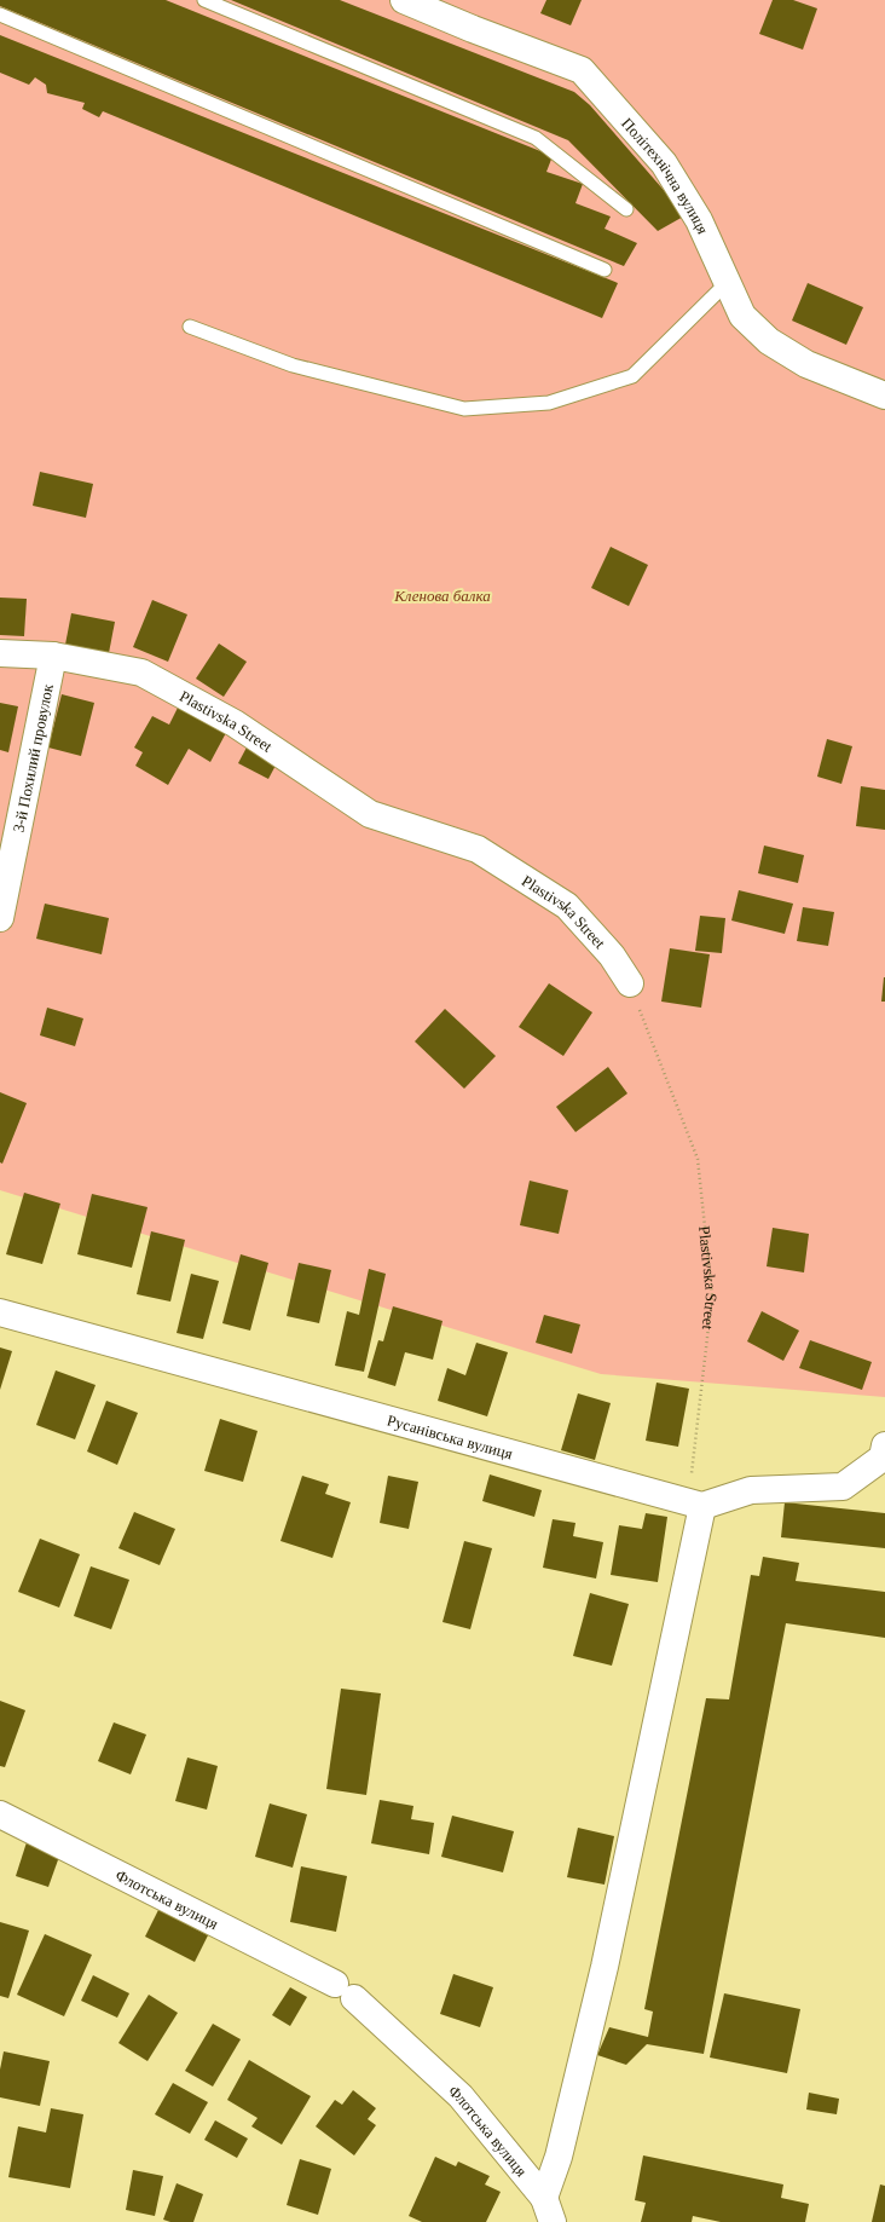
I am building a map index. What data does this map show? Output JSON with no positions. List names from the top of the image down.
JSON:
{
  "streets": {
    "street": [
      "Політехнічна вулиця",
      "Plastivska Street",
      "3-й Похилий провулок",
      "Русанівська вулиця",
      "Флотська вулиця"
    ]
  },
  "crossings": [
    ["Plastivska Street", "3-й Похилий провулок"],
    ["Plastivska Street", "Русанівська вулиця"],
    ["Plastivska Street", "Флотська вулиця"],
    ["Русанівська вулиця", "Флотська вулиця"]
  ],
  "parks": ["Кленова балка"]
}
